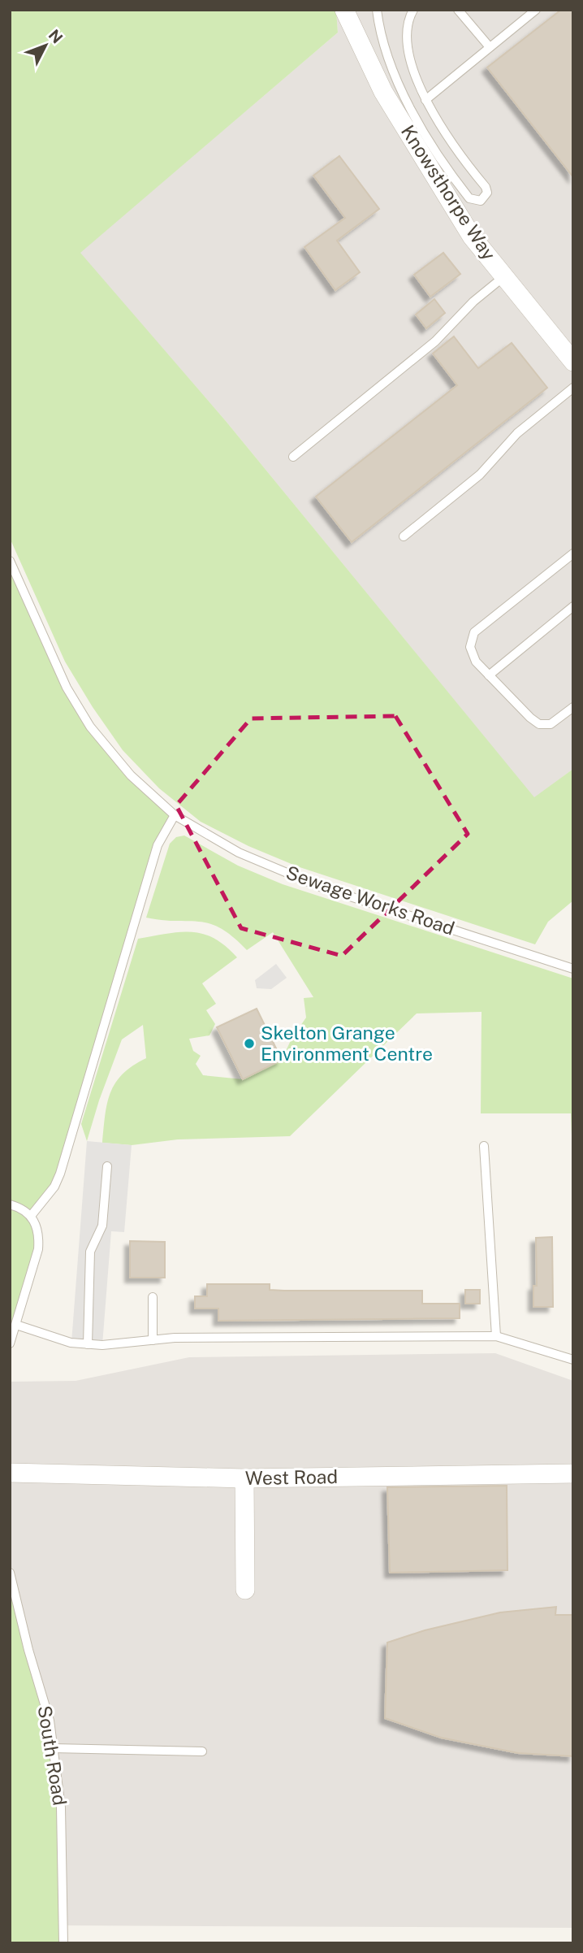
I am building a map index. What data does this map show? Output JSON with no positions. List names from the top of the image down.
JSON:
{
  "streets": {
    "street": ["Knowsthorpe Way", "West Road"],
    "lane": ["Sewage Works Road", "South Road"]
  },
  "places": ["Skelton Grange Environment Centre"],
  "north": "top right"
}
